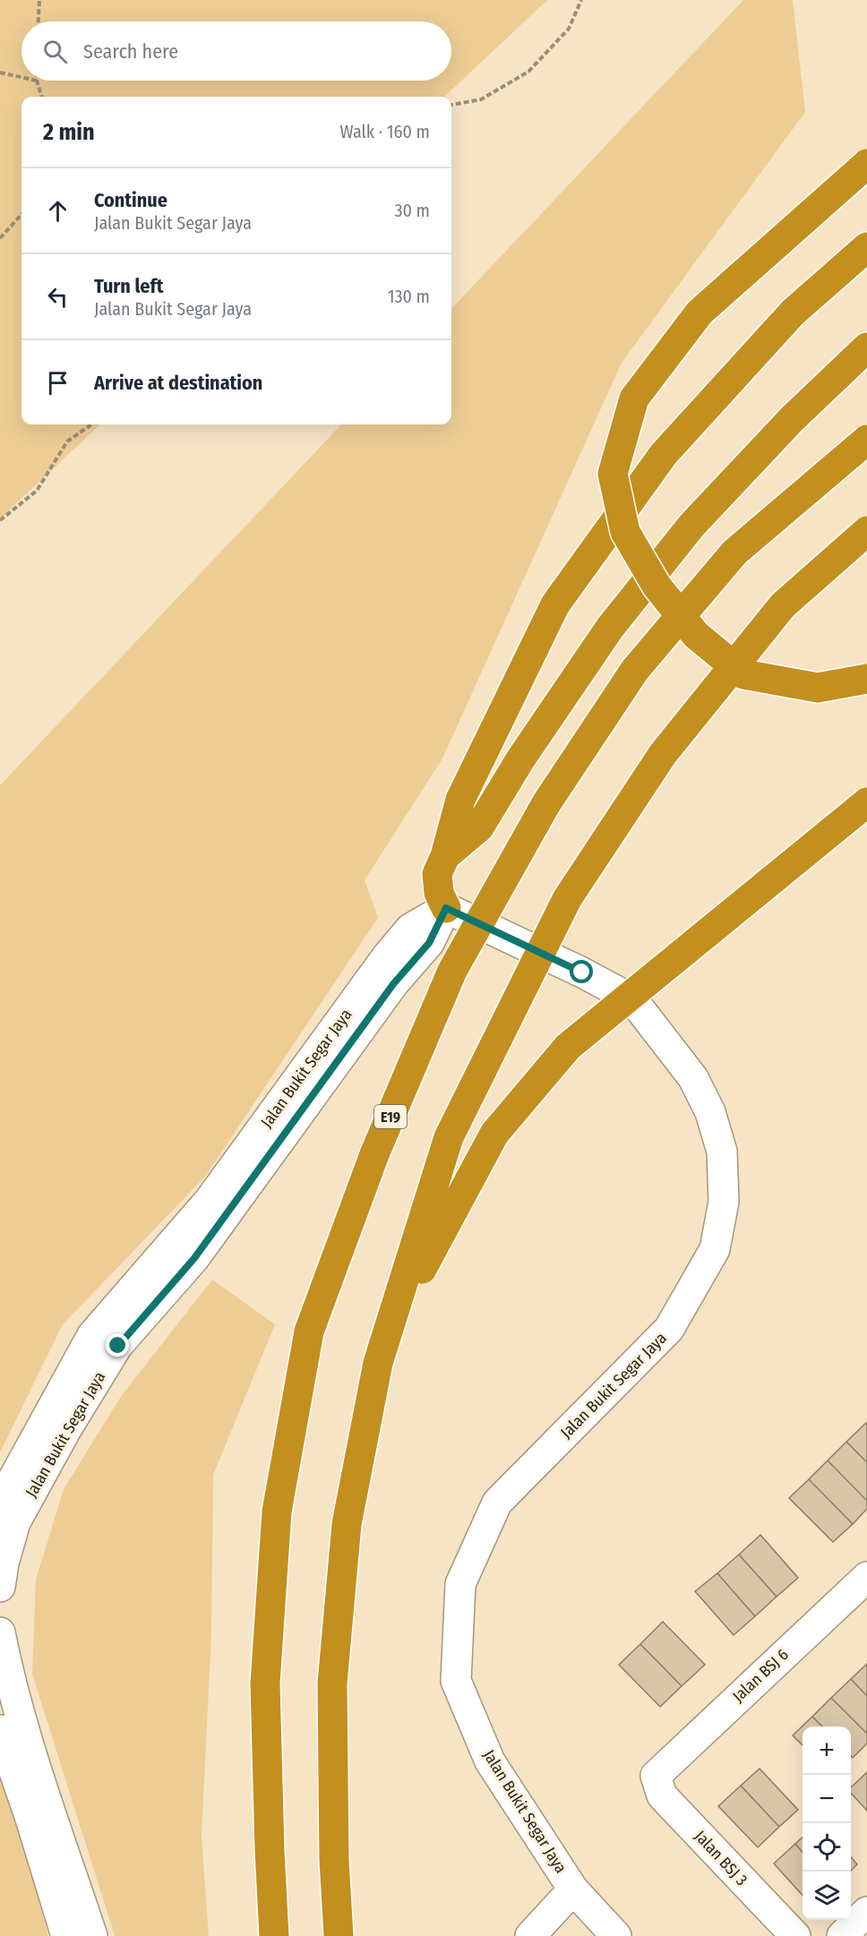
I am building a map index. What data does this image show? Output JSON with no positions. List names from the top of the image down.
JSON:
{
  "streets": {
    "highway": ["E19"],
    "street": ["Jalan Bukit Segar Jaya", "Jalan BSJ 6", "Jalan BSJ 3"]
  },
  "crossings": [
    ["Jalan BSJ 6", "Jalan BSJ 3"]
  ],
  "page": {
    "search": "Search here",
    "heading": ["2 min", "Walk · 160 m"],
    "list": [
      ["Continue", "Jalan Bukit Segar Jaya", "30 m"],
      ["Turn left", "Jalan Bukit Segar Jaya", "130 m"],
      "Arrive at destination"
    ],
    "map_buttons": ["+", "−"]
  }
}
